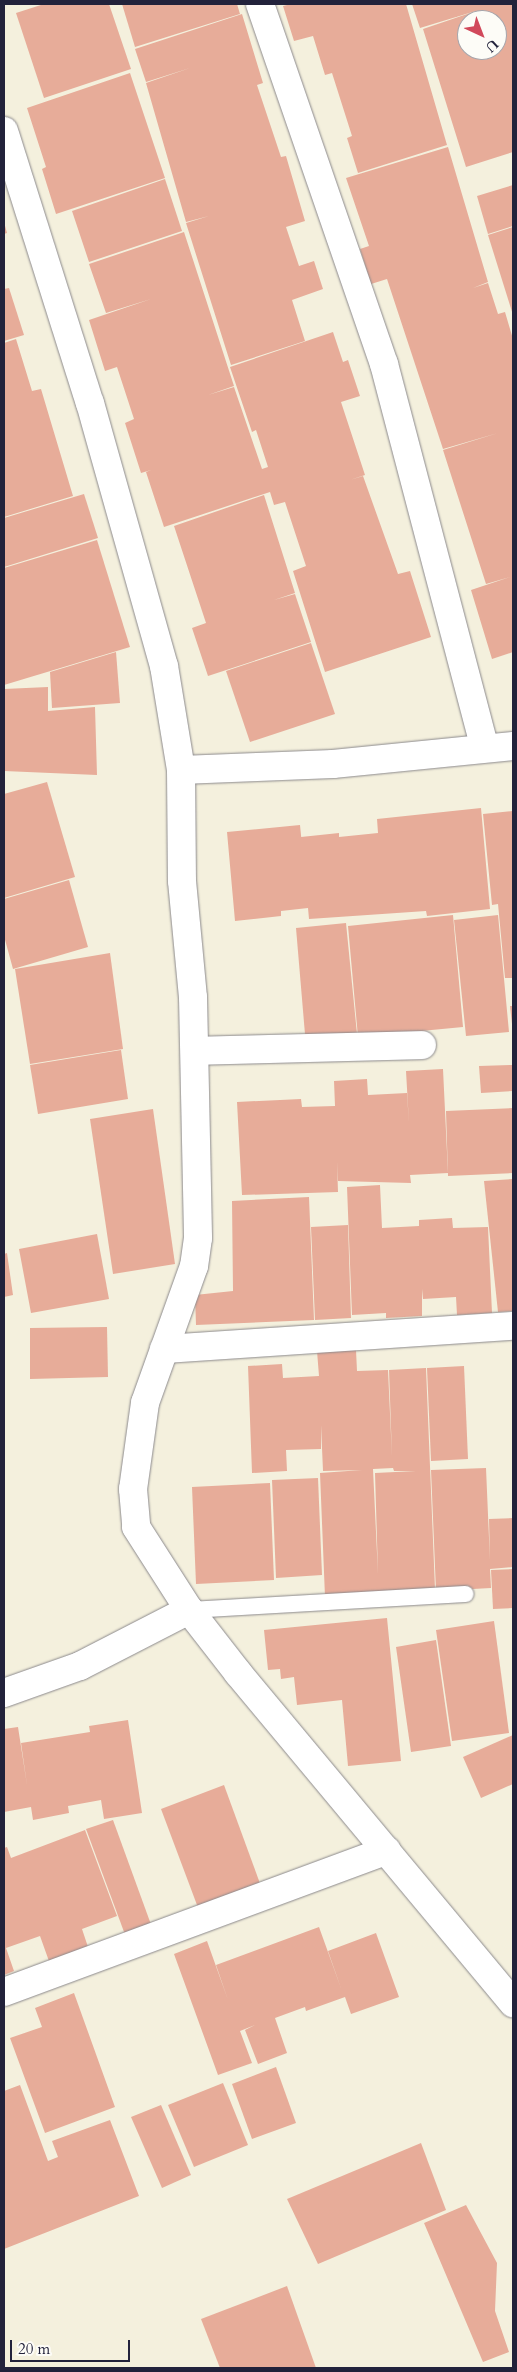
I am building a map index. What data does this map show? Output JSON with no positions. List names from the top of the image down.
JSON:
{
  "scale_bar": "20 m",
  "north": "bottom right"
}
